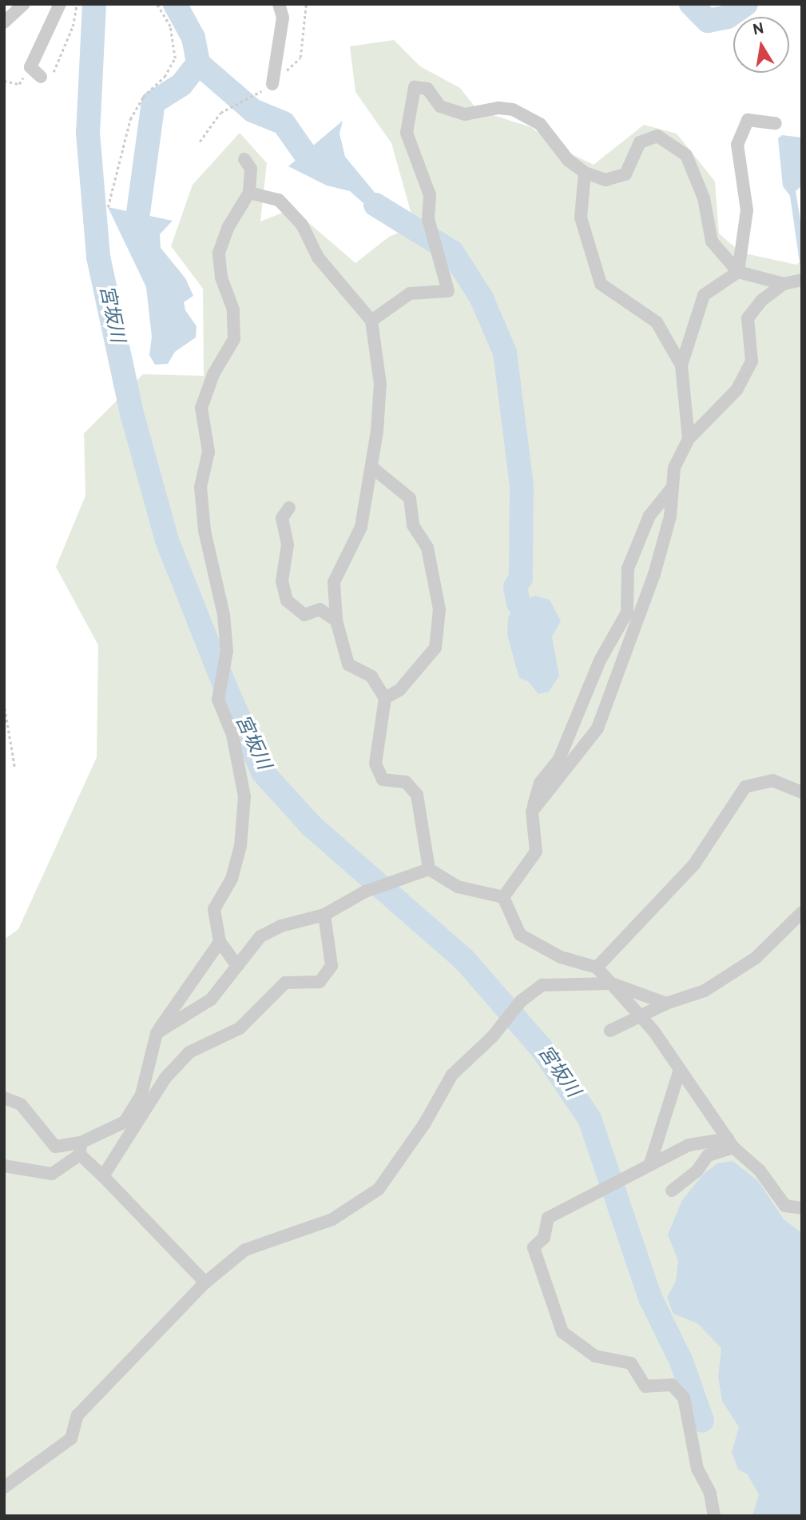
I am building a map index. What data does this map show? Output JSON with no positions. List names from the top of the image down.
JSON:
{
  "water": ["宮坂川"],
  "north": "top"
}
